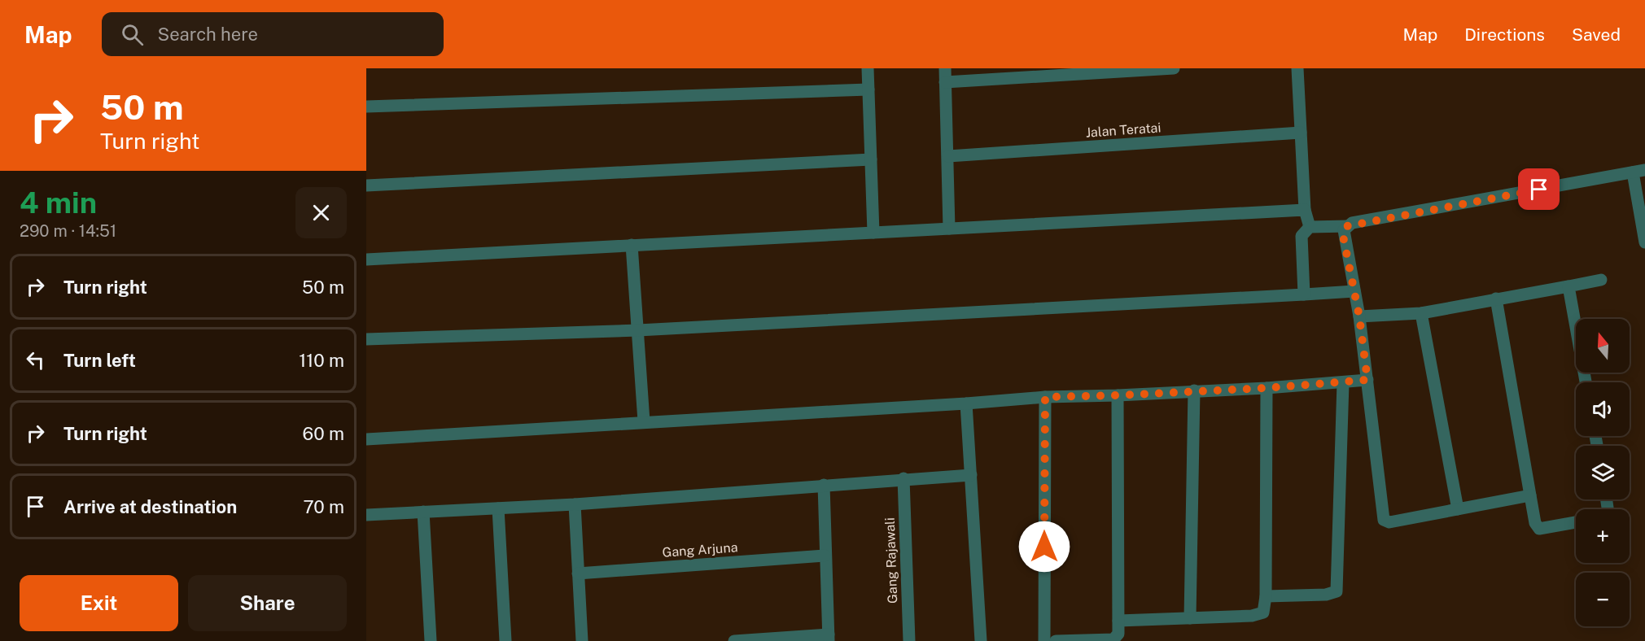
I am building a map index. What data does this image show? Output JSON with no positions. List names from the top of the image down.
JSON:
{
  "streets": {
    "street": ["Jalan Teratai", "Gang Arjuna", "Gang Rajawali"]
  },
  "north": "top",
  "page": {
    "header": "Map",
    "search": "Search here",
    "nav": ["Map", "Directions", "Saved"],
    "turn": ["50 m", "Turn right"],
    "heading": ["4 min", "290 m · 14:51"],
    "list": [
      {
        "name": "Turn right",
        "value": "50 m"
      },
      {
        "name": "Turn left",
        "value": "110 m"
      },
      {
        "name": "Turn right",
        "value": "60 m"
      },
      {
        "name": "Arrive at destination",
        "value": "70 m"
      }
    ],
    "map_buttons": ["+", "−"],
    "buttons": ["Exit", "Share"]
  }
}
